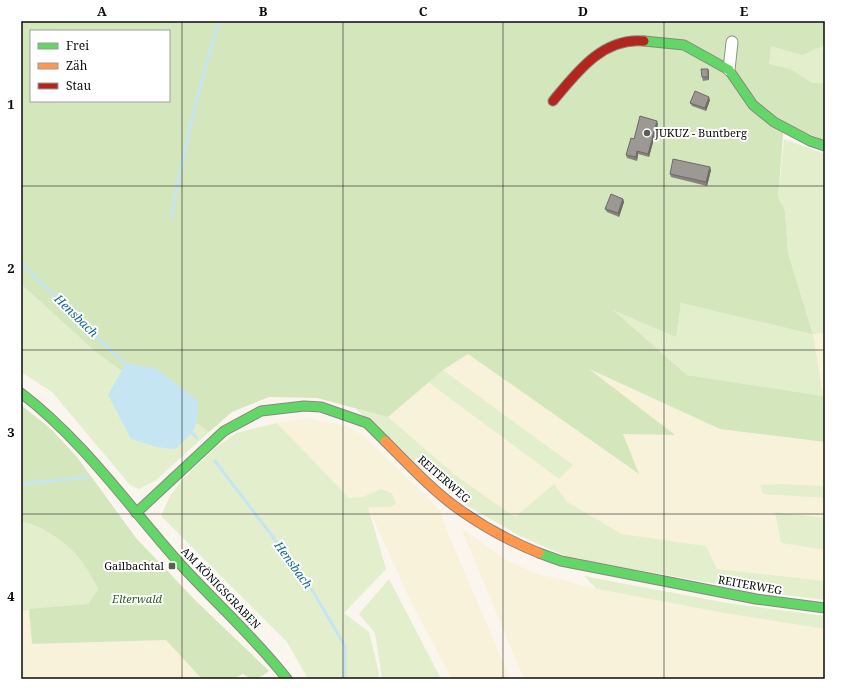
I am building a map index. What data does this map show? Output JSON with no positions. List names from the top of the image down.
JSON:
{
  "streets": {
    "street": ["REITERWEG", "AM KÖNIGSGRABEN"]
  },
  "crossings": [
    ["REITERWEG", "AM KÖNIGSGRABEN"]
  ],
  "water": ["Hensbach"],
  "parks": ["Elterwald"],
  "places": {
    "other": ["JUKUZ - Buntberg"],
    "transit": ["Gailbachtal"]
  },
  "legend": ["Frei", "Zäh", "Stau"],
  "grid": {
    "columns": [
      "A",
      "B",
      "C",
      "D",
      "E"
    ],
    "rows": [
      "1",
      "2",
      "3",
      "4"
    ]
  }
}
